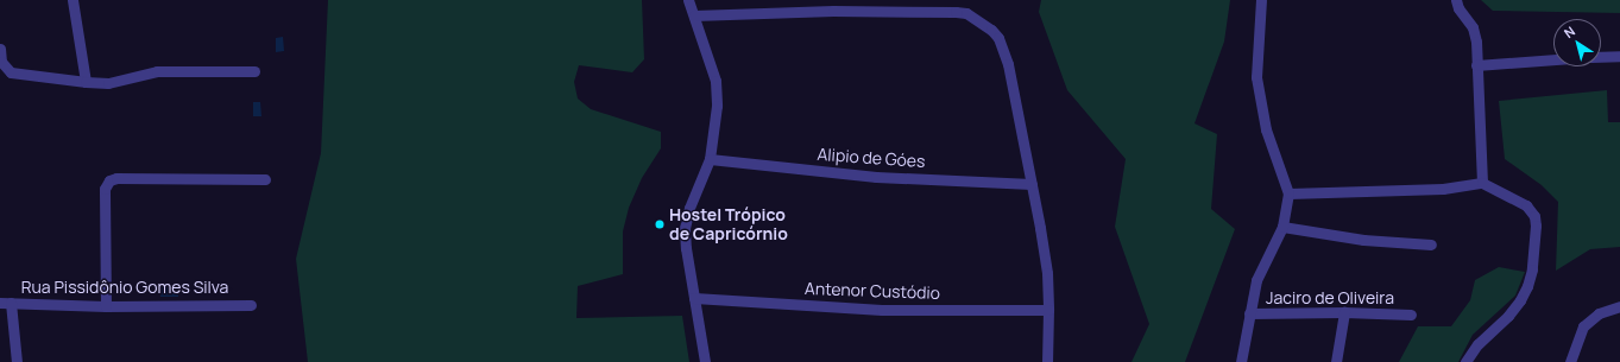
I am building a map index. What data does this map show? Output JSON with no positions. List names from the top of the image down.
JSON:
{
  "streets": {
    "street": [
      "Alipio de Góes",
      "Rua Pissidônio Gomes Silva",
      "Antenor Custódio",
      "Jaciro de Oliveira"
    ]
  },
  "places": ["Hostel Trópico de Capricórnio"],
  "north": "top left"
}
